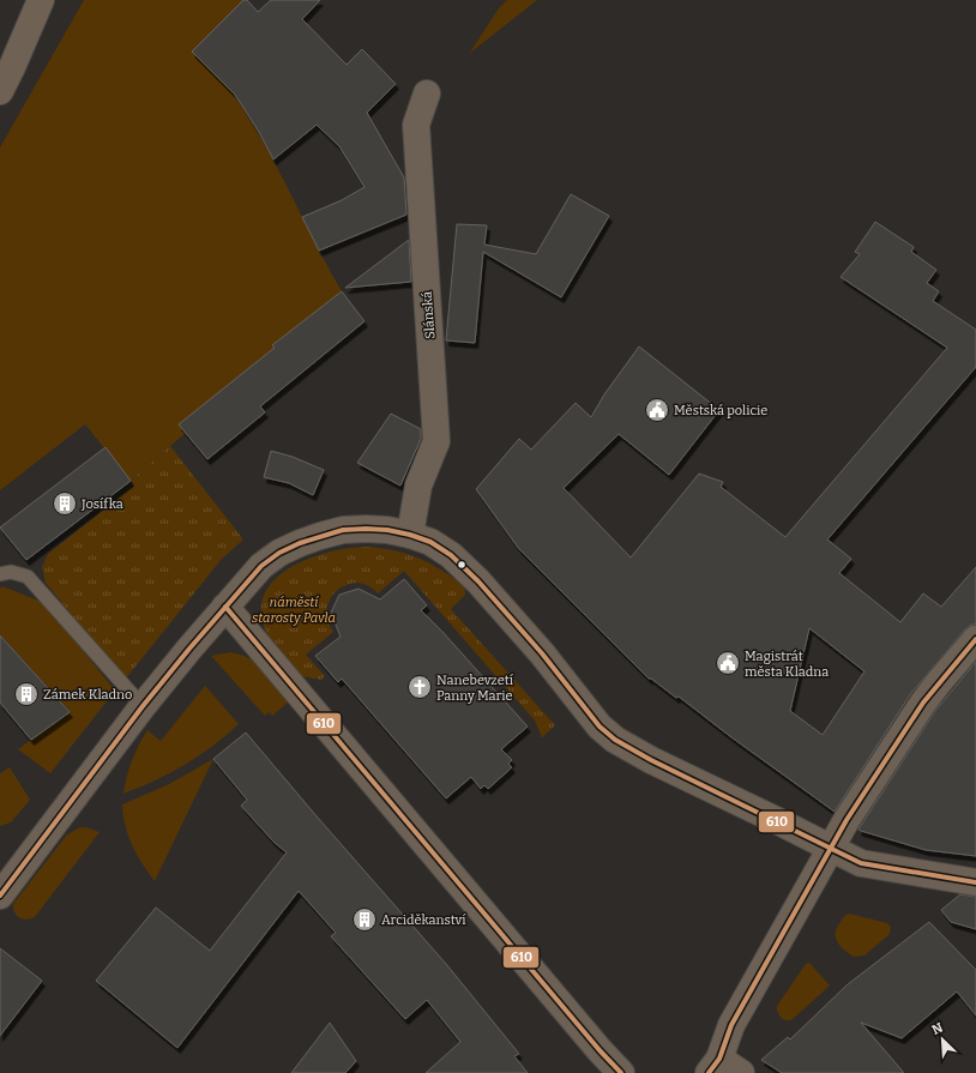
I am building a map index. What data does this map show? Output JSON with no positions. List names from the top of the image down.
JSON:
{
  "streets": {
    "street": ["Slánská"]
  },
  "parks": ["náměstí starosty Pavla"],
  "places": {
    "public building": ["Městská policie", "Magistrát města Kladna"],
    "building": ["Josífka", "Zámek Kladno", "Arciděkanství"],
    "church": ["Nanebevzetí Panny Marie"]
  },
  "lines": ["transit line 610"],
  "north": "top left"
}
